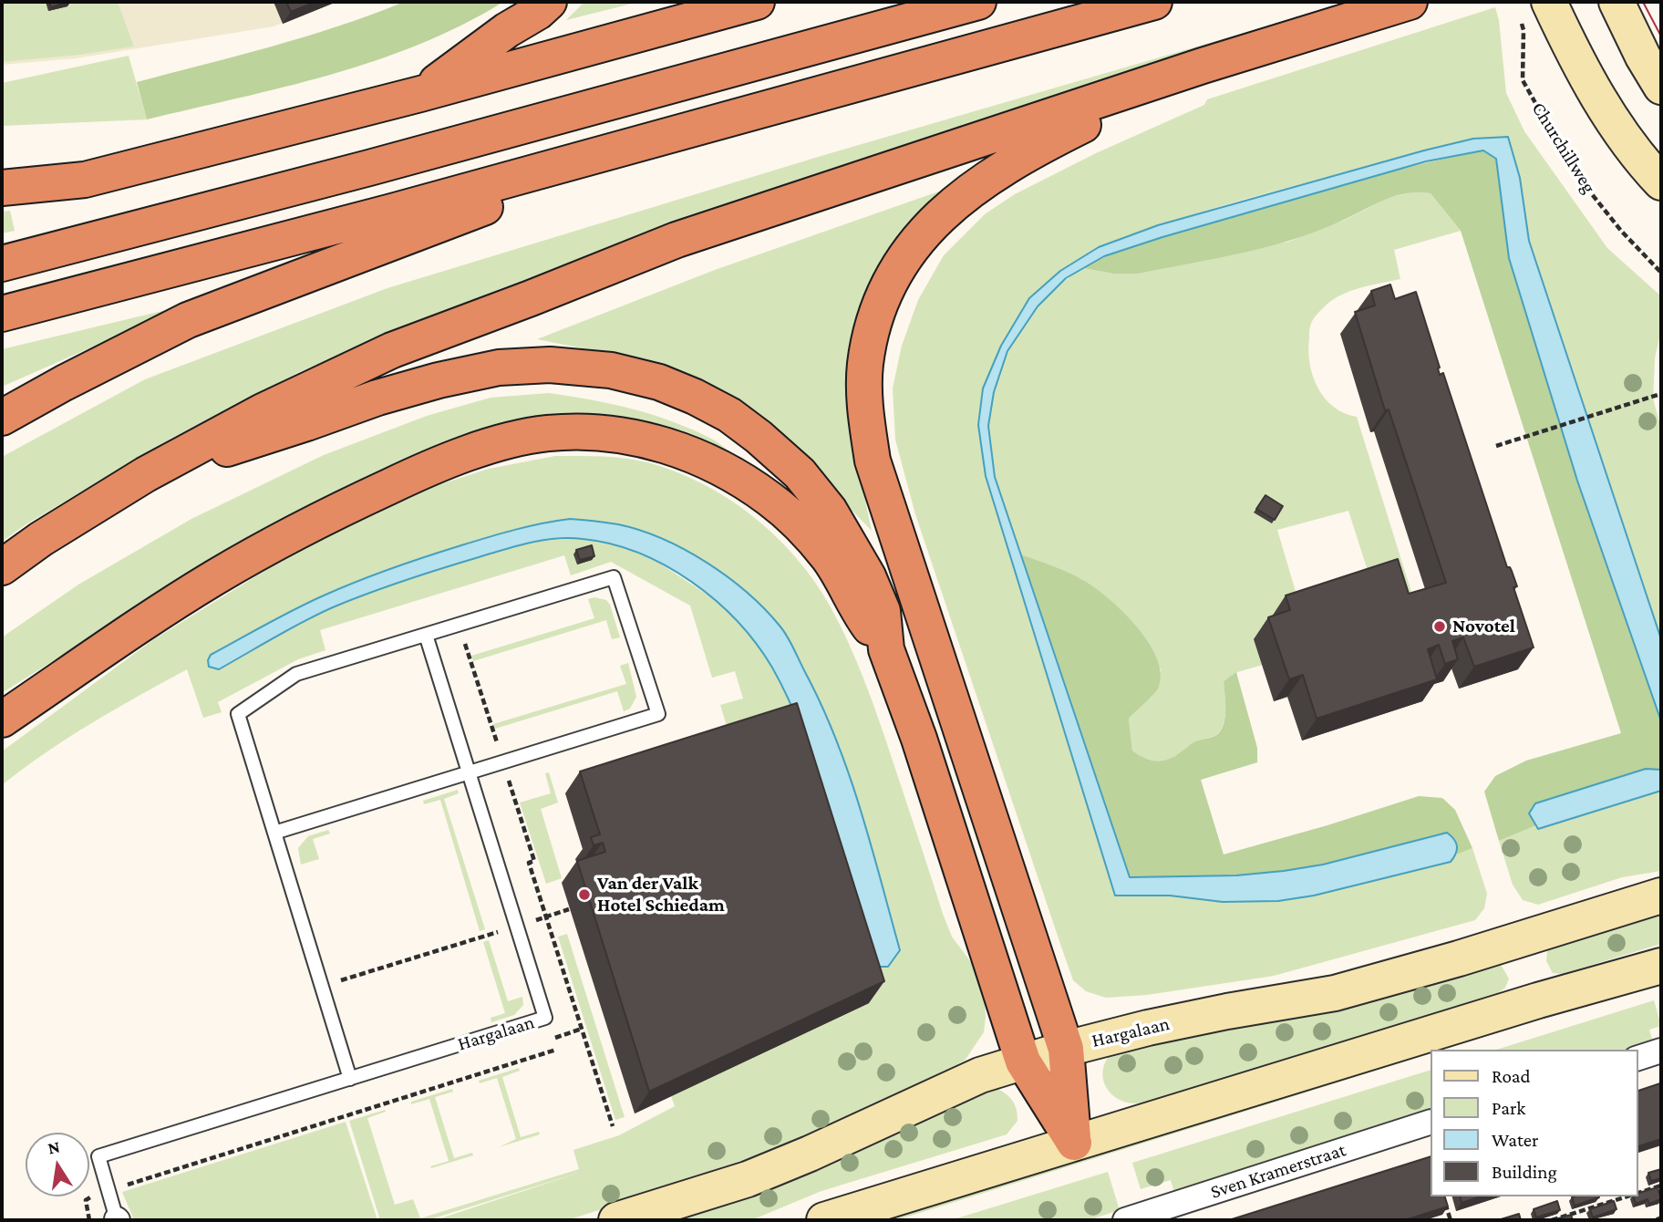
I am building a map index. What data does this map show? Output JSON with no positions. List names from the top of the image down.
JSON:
{
  "streets": {
    "main road": ["Hargalaan"],
    "street": ["Sven Kramerstraat"],
    "path": ["Churchillweg"]
  },
  "places": ["Novotel", "Van der Valk Hotel Schiedam"],
  "legend": [
    "Road",
    "Park",
    "Water",
    "Building"
  ],
  "north": "top"
}
